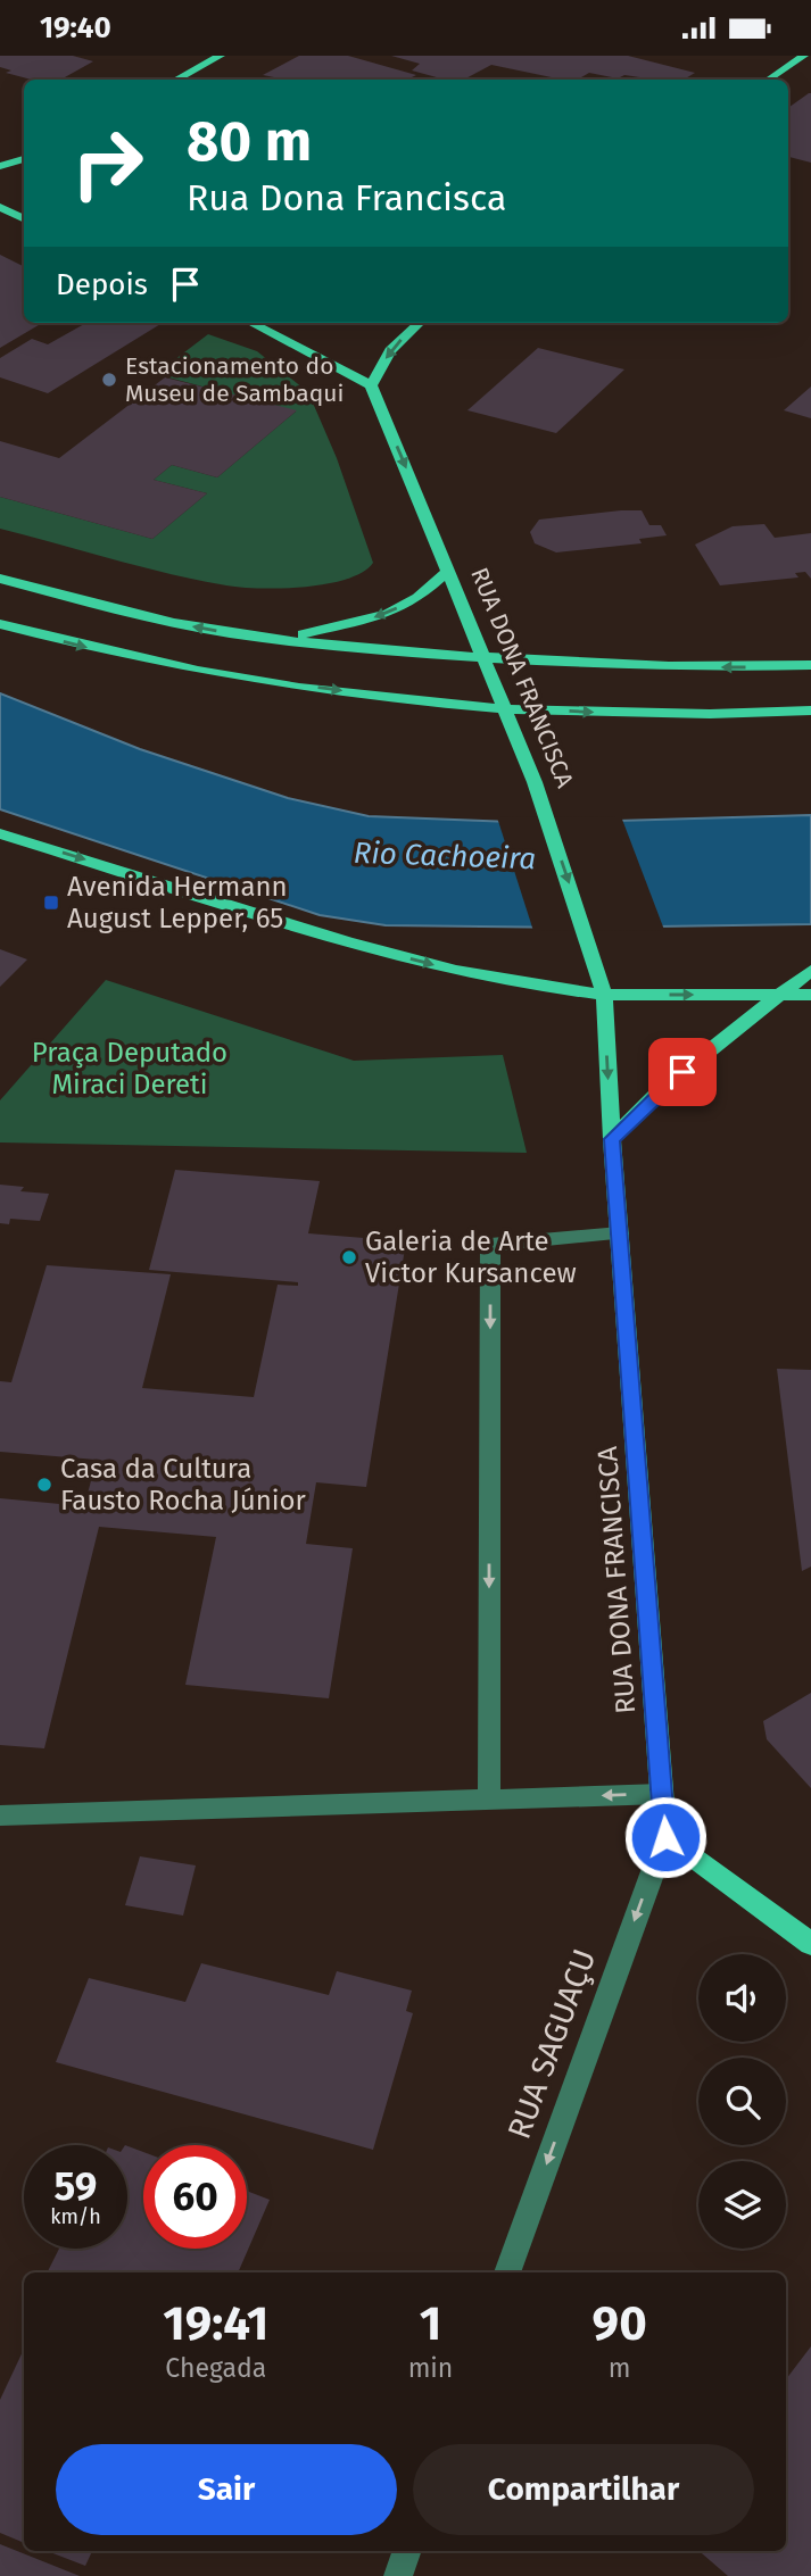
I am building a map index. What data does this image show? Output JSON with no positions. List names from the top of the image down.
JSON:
{
  "streets": {
    "main road": ["RUA DONA FRANCISCA"],
    "street": ["RUA SAGUAÇU"]
  },
  "crossings": [
    ["RUA DONA FRANCISCA", "RUA SAGUAÇU"]
  ],
  "one_way": ["RUA DONA FRANCISCA", "RUA SAGUAÇU"],
  "water": ["Rio Cachoeira"],
  "parks": ["Praça Deputado Miraci Dereti"],
  "places": {
    "other": ["Estacionamento do Museu de Sambaqui", "Galeria de Arte Victor Kursancew", "Casa da Cultura Fausto Rocha Júnior"],
    "transit": ["Avenida Hermann August Lepper, 65"]
  },
  "page": {
    "status": "19:40",
    "turn": ["80 m", "Rua Dona Francisca"],
    "then": "Depois",
    "speed": "59 km/h",
    "limit": "60",
    "eta": [
      "19:41",
      "Chegada",
      "1",
      "min",
      "90",
      "m"
    ],
    "buttons": ["Sair", "Compartilhar"]
  }
}
